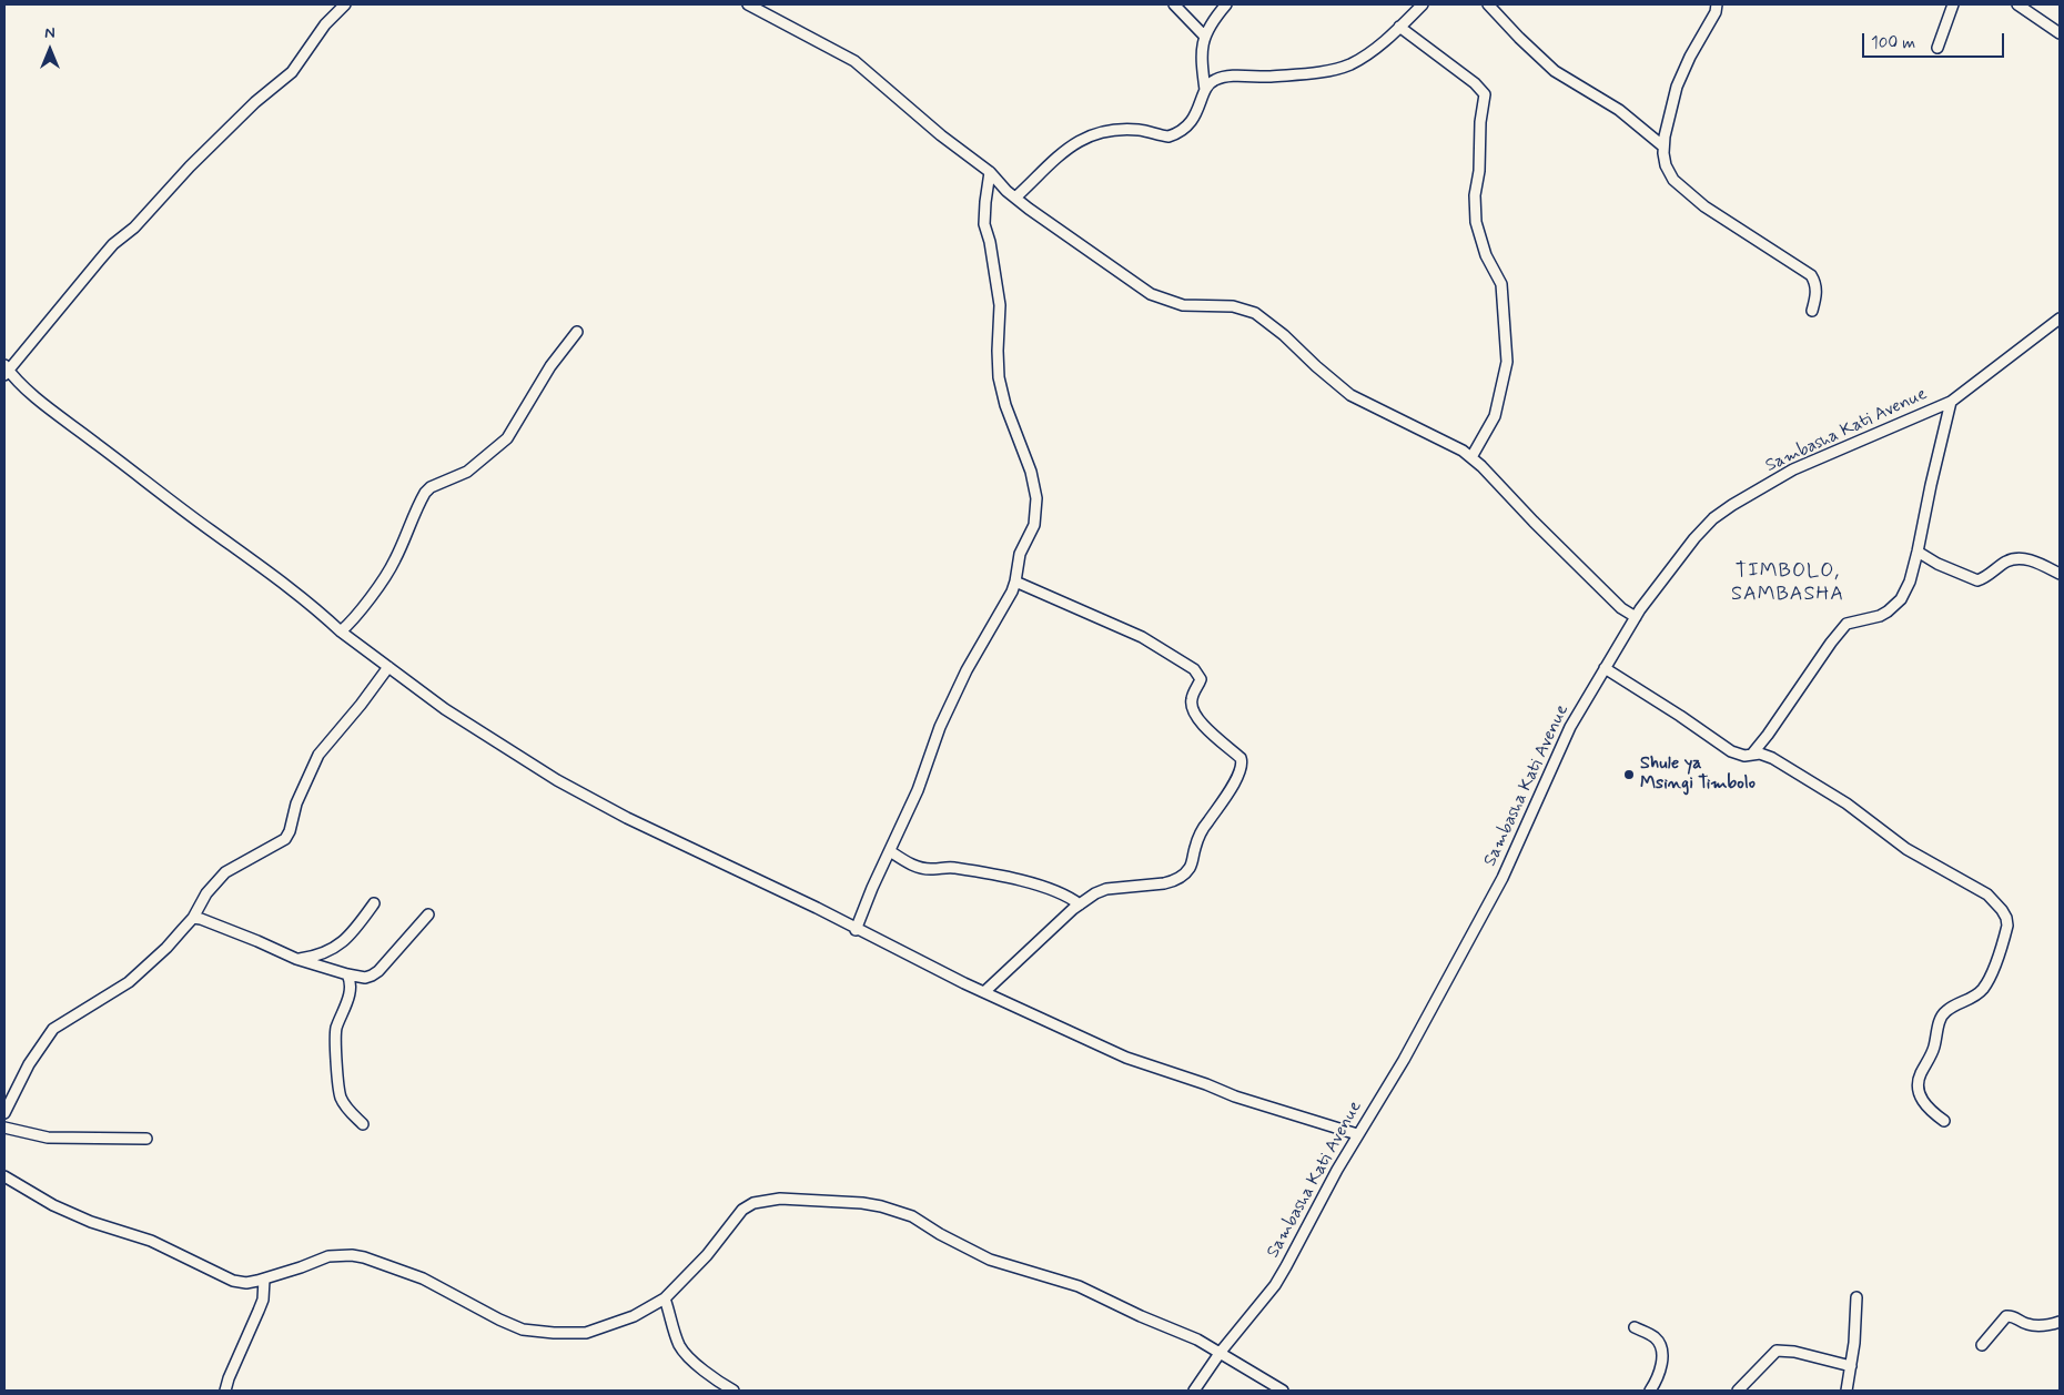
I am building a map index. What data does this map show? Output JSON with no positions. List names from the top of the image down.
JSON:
{
  "streets": {
    "street": ["Sambasha Kati Avenue"]
  },
  "districts": ["TIMBOLO, SAMBASHA"],
  "places": ["Shule ya Msingi Timbolo"],
  "scale_bar": "100 m",
  "north": "top"
}
